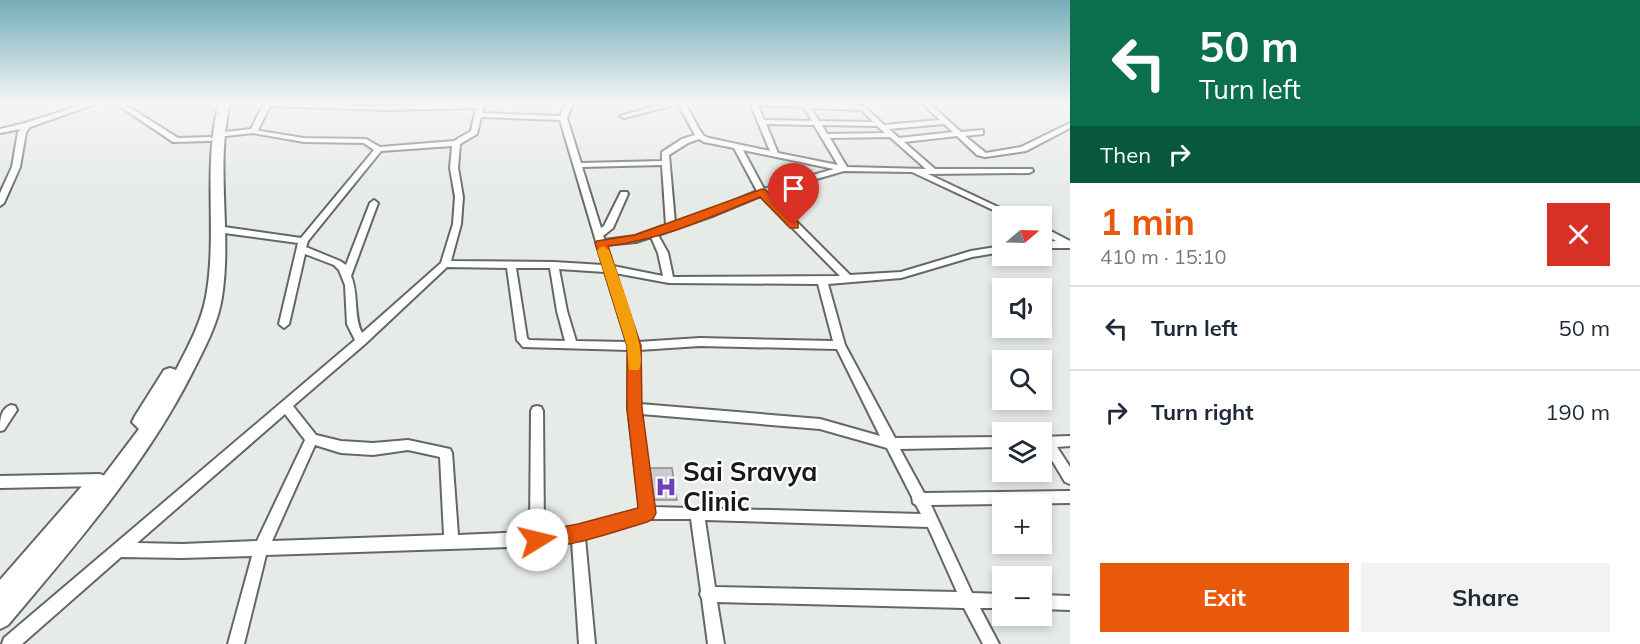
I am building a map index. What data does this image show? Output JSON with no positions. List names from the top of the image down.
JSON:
{
  "places": {
    "hospital": ["Sai Sravya Clinic"]
  },
  "north": "right",
  "page": {
    "turn": ["50 m", "Turn left"],
    "then": "Then",
    "heading": ["1 min", "410 m · 15:10"],
    "map_buttons": ["+", "−"],
    "list": [
      {
        "name": "Turn left",
        "value": "50 m"
      },
      {
        "name": "Turn right",
        "value": "190 m"
      }
    ],
    "buttons": ["Exit", "Share"]
  }
}
